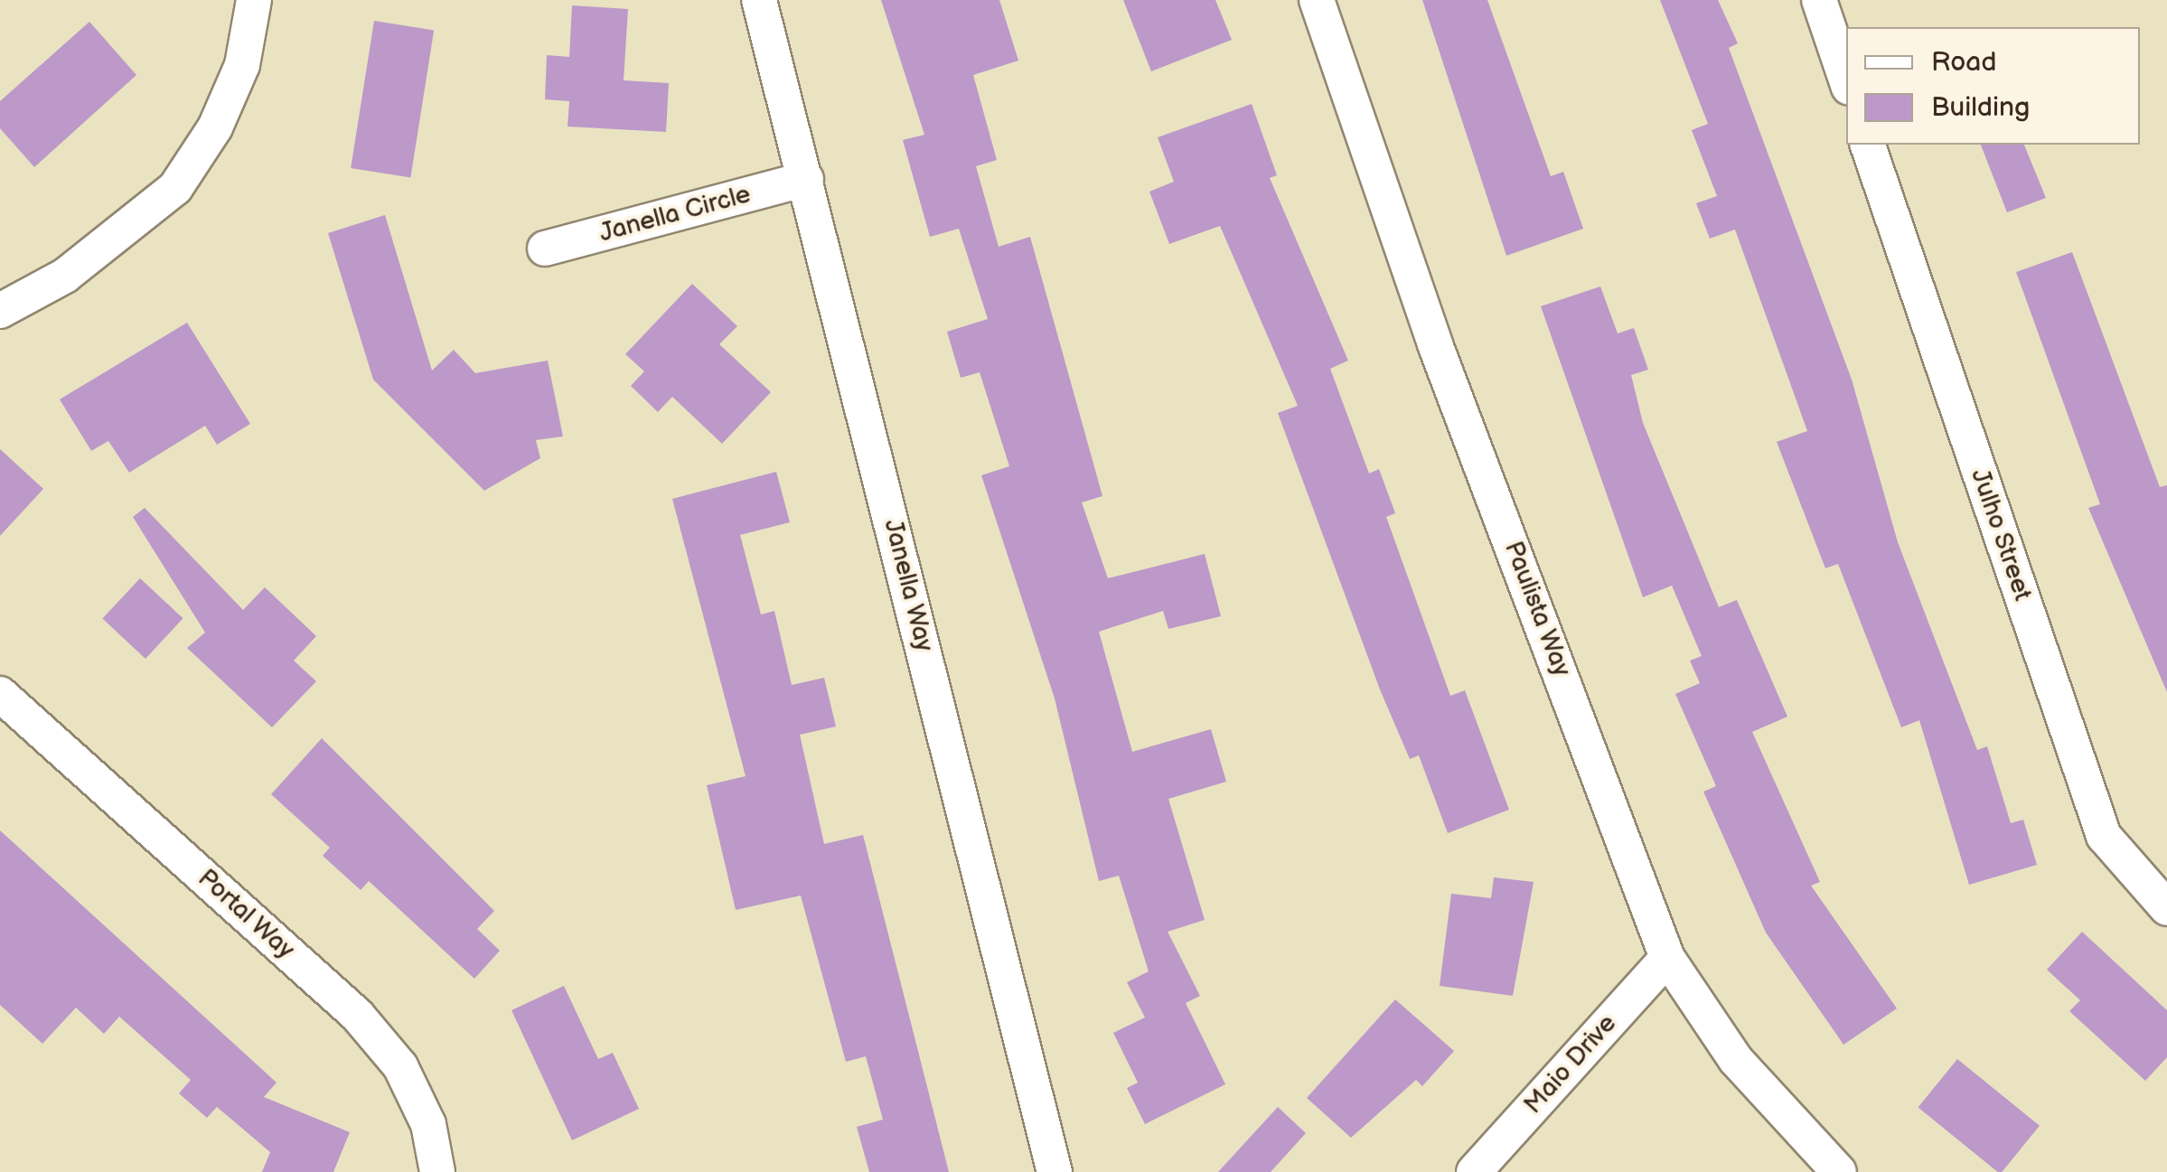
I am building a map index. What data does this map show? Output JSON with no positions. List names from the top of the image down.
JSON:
{
  "streets": {
    "street": [
      "Janella Circle",
      "Julho Street",
      "Janella Way",
      "Paulista Way",
      "Portal Way",
      "Maio Drive"
    ]
  },
  "crossings": [
    ["Janella Circle", "Janella Way"],
    ["Paulista Way", "Maio Drive"]
  ],
  "legend": ["Road", "Building"]
}
